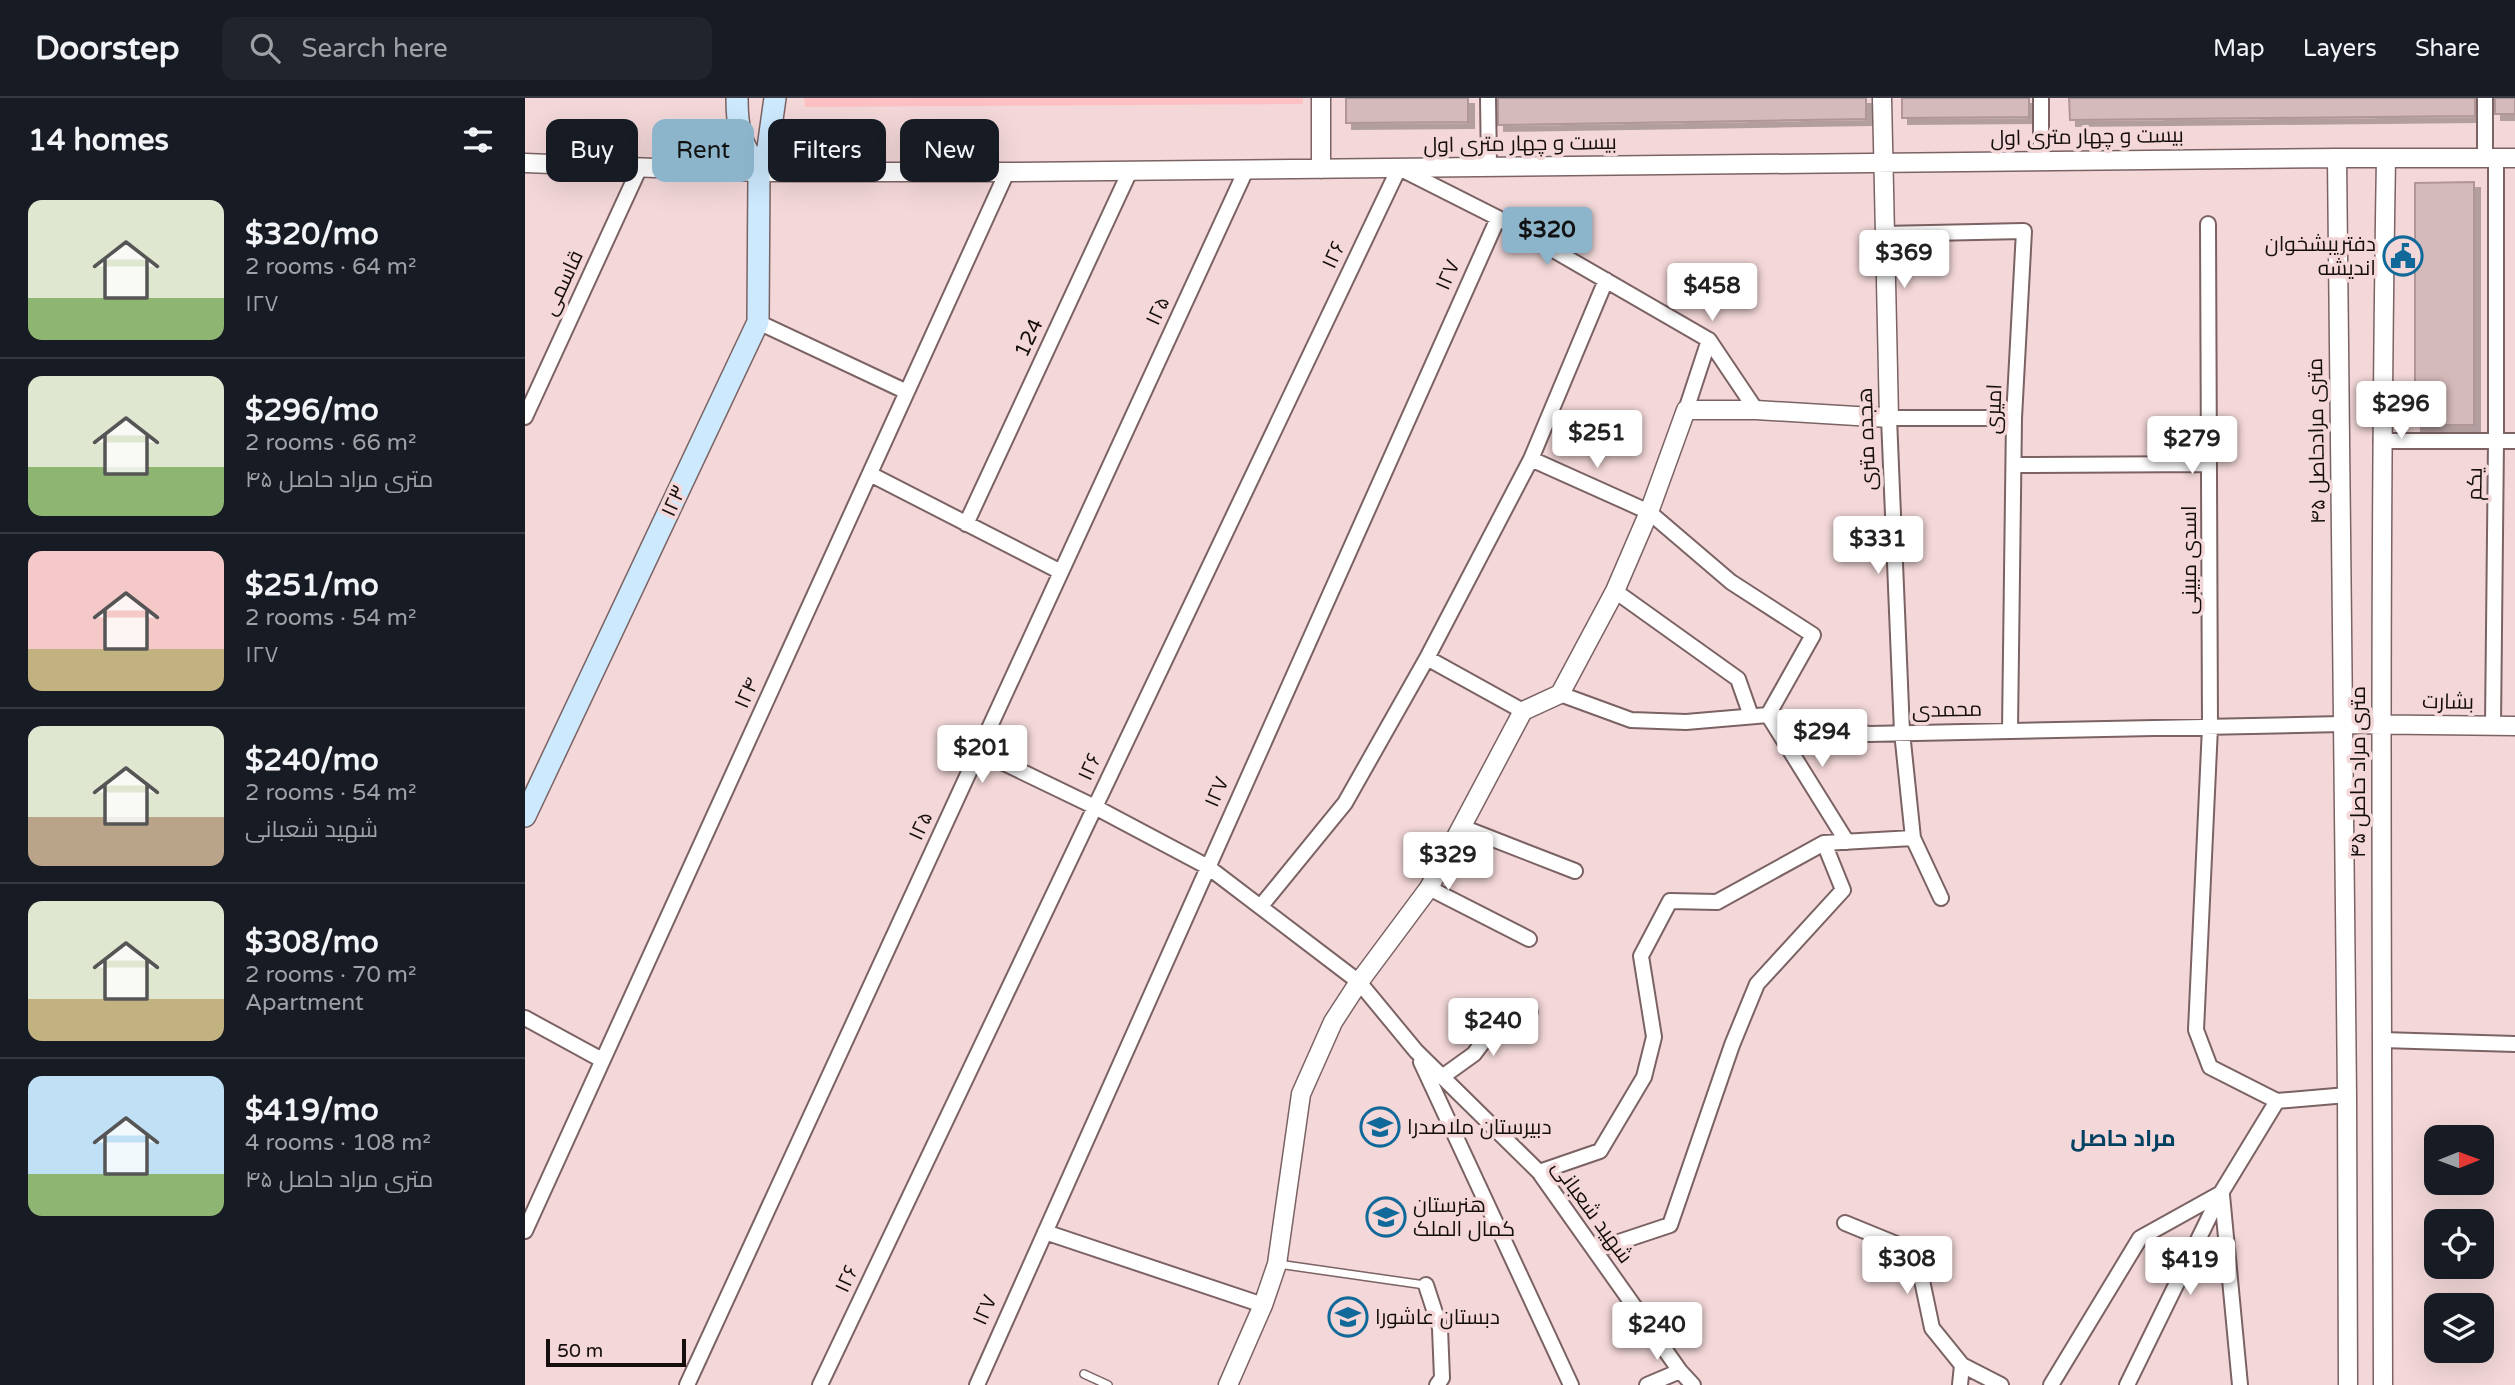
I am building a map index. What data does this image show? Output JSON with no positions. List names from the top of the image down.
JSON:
{
  "streets": {
    "main road": ["۱۲۳"],
    "street": [
      "بیست و چهار متری اول",
      "۱۲۶",
      "۱۲۷",
      "قاسمی",
      "۱۲۵",
      "124",
      "امیری",
      "هجده متری",
      "۴۵ متری مرادحاصل",
      "یکم",
      "اسدی مبینی",
      "۱۲۴",
      "بشارت",
      "محمدی",
      "۴۵ متری مراد حاصل",
      "شهید شعبانی"
    ]
  },
  "crossings": [
    ["بیست و چهار متری اول", "۱۲۶"],
    ["بیست و چهار متری اول", "قاسمی"],
    ["بیست و چهار متری اول", "۱۲۵"],
    ["بیست و چهار متری اول", "124"],
    ["بیست و چهار متری اول", "هجده متری"],
    ["بیست و چهار متری اول", "۴۵ متری مرادحاصل"],
    ["بیست و چهار متری اول", "یکم"],
    ["بیست و چهار متری اول", "۱۲۳"],
    ["بیست و چهار متری اول", "۱۲۴"],
    ["بیست و چهار متری اول", "۴۵ متری مراد حاصل"],
    ["۱۲۶", "شهید شعبانی"],
    ["۱۲۷", "شهید شعبانی"],
    ["۱۲۵", "شهید شعبانی"],
    ["امیری", "هجده متری"],
    ["امیری", "محمدی"],
    ["هجده متری", "محمدی"],
    ["۴۵ متری مرادحاصل", "بشارت"],
    ["۴۵ متری مرادحاصل", "محمدی"],
    ["۴۵ متری مرادحاصل", "۴۵ متری مراد حاصل"],
    ["یکم", "بشارت"],
    ["اسدی مبینی", "محمدی"],
    ["بشارت", "محمدی"],
    ["بشارت", "۴۵ متری مراد حاصل"],
    ["محمدی", "۴۵ متری مراد حاصل"]
  ],
  "districts": ["مراد حاصل"],
  "places": {
    "public building": ["دفترپبشخوان اندیشه"],
    "school or university": ["دبیرستان ملاصدرا", "هنرستان کمال الملک", "دبستان عاشورا"]
  },
  "scale_bar": "50 m",
  "north": "right",
  "page": {
    "header": "Doorstep",
    "search": "Search here",
    "nav": ["Map", "Layers", "Share"],
    "heading": "14 homes",
    "chip": [
      "Buy",
      "Rent",
      "Filters",
      "New"
    ],
    "list": [
      {
        "name": "$320/mo",
        "note": "2 rooms · 64 m² · ۱۲۷"
      },
      {
        "name": "$296/mo",
        "note": "2 rooms · 66 m² · ۴۵ متری مراد حاصل"
      },
      {
        "name": "$251/mo",
        "note": "2 rooms · 54 m² · ۱۲۷"
      },
      {
        "name": "$240/mo",
        "note": "2 rooms · 54 m² · شهید شعبانی"
      },
      {
        "name": "$308/mo",
        "note": "2 rooms · 70 m² · Apartment"
      },
      {
        "name": "$419/mo",
        "note": "4 rooms · 108 m² · ۴۵ متری مراد حاصل"
      }
    ],
    "price": [
      "$320",
      "$369",
      "$458",
      "$296",
      "$251",
      "$279",
      "$331",
      "$294",
      "$201",
      "$329",
      "$240",
      "$308",
      "$419",
      "$240"
    ],
    "scale": "50 m"
  }
}
